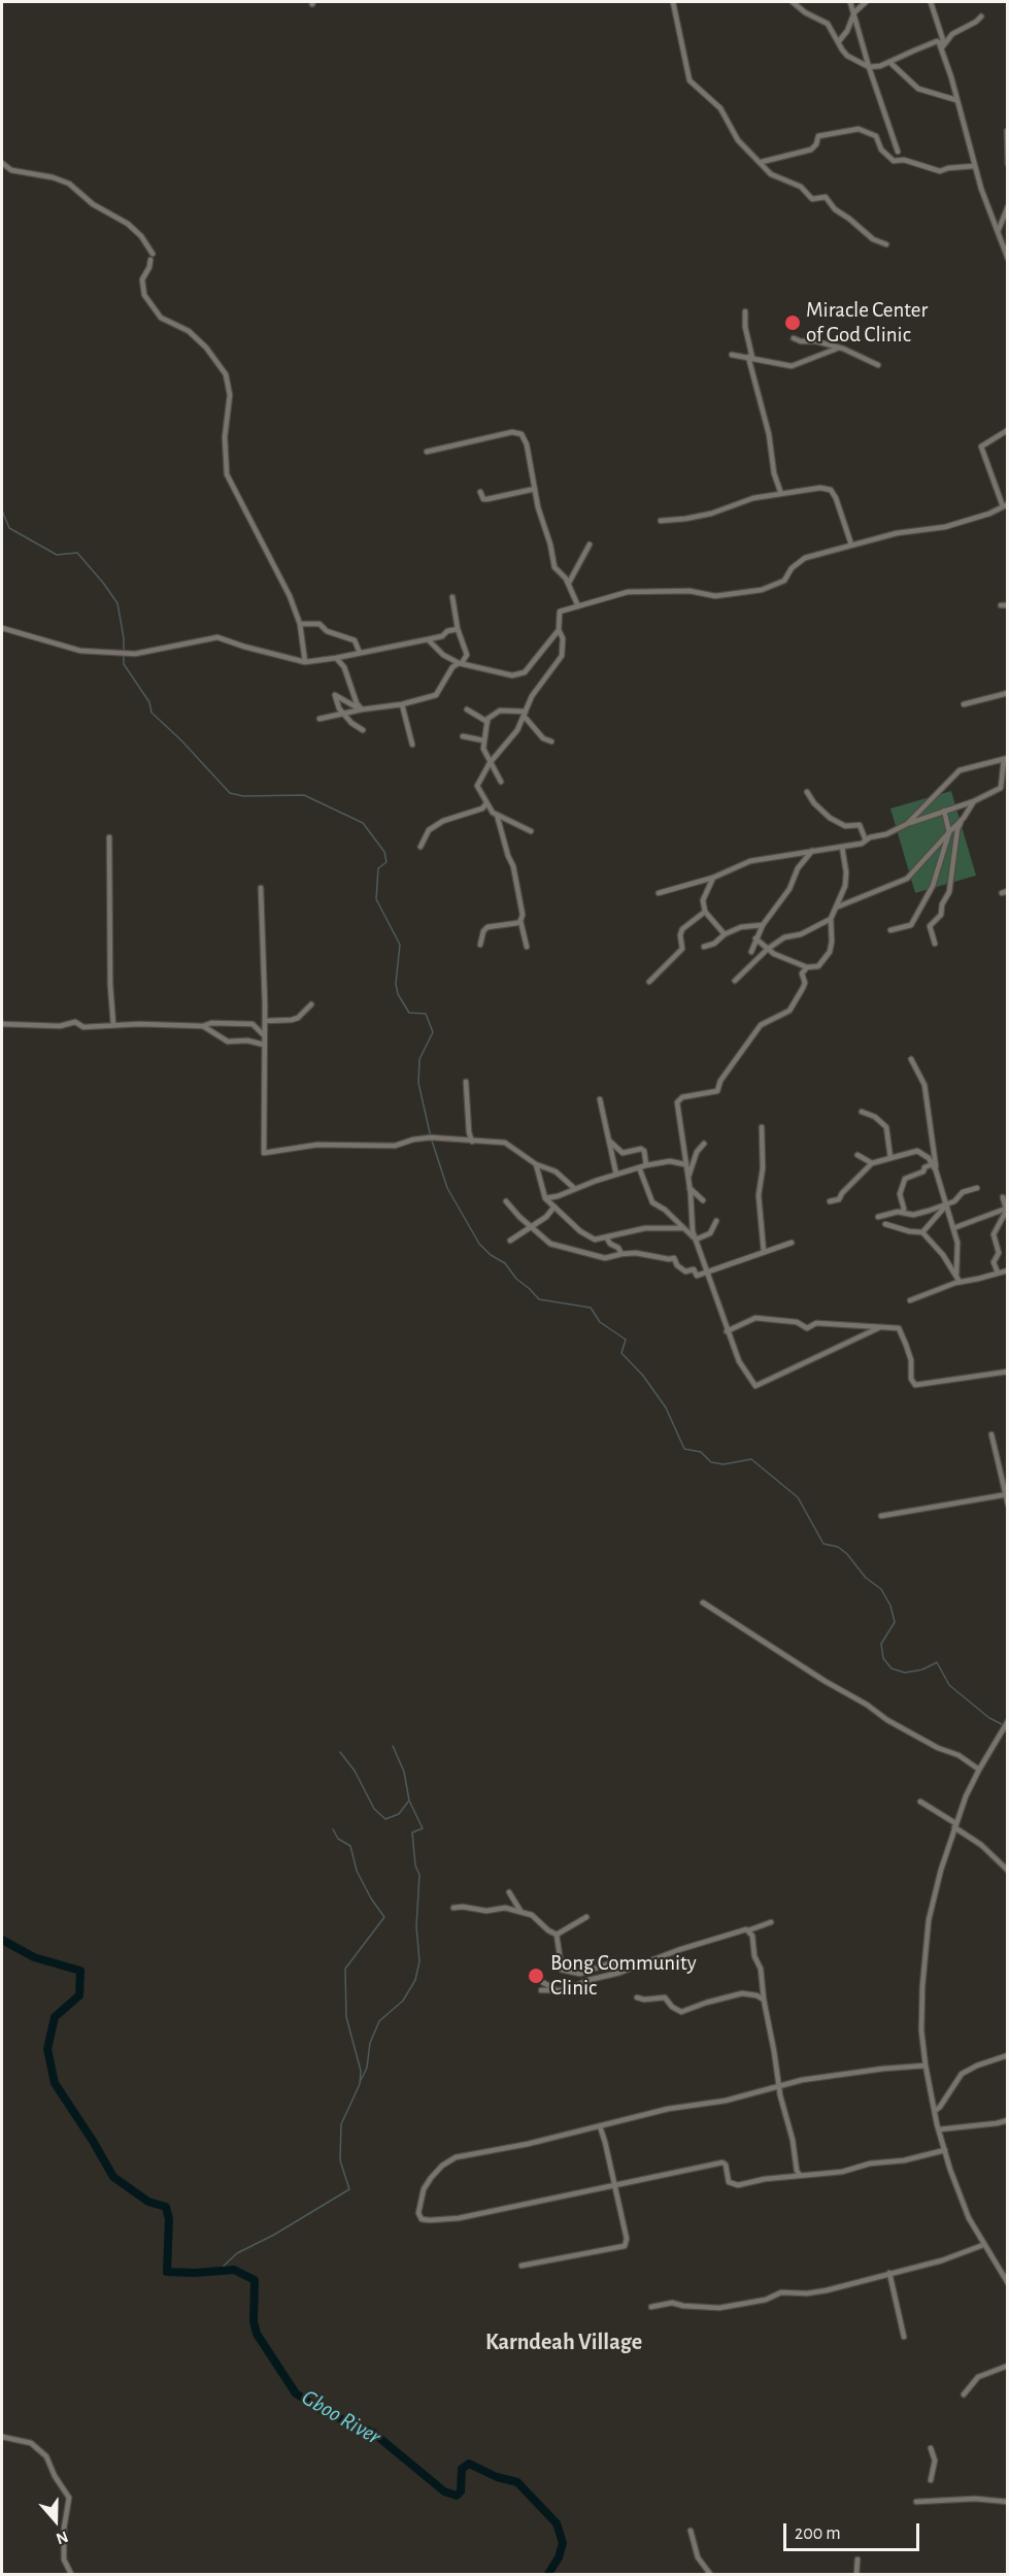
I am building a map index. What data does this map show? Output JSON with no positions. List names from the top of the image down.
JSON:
{
  "districts": ["Karndeah Village"],
  "water": ["Gboo River"],
  "places": ["Miracle Center of God Clinic", "Bong Community Clinic"],
  "scale_bar": "200 m",
  "north": "bottom"
}
